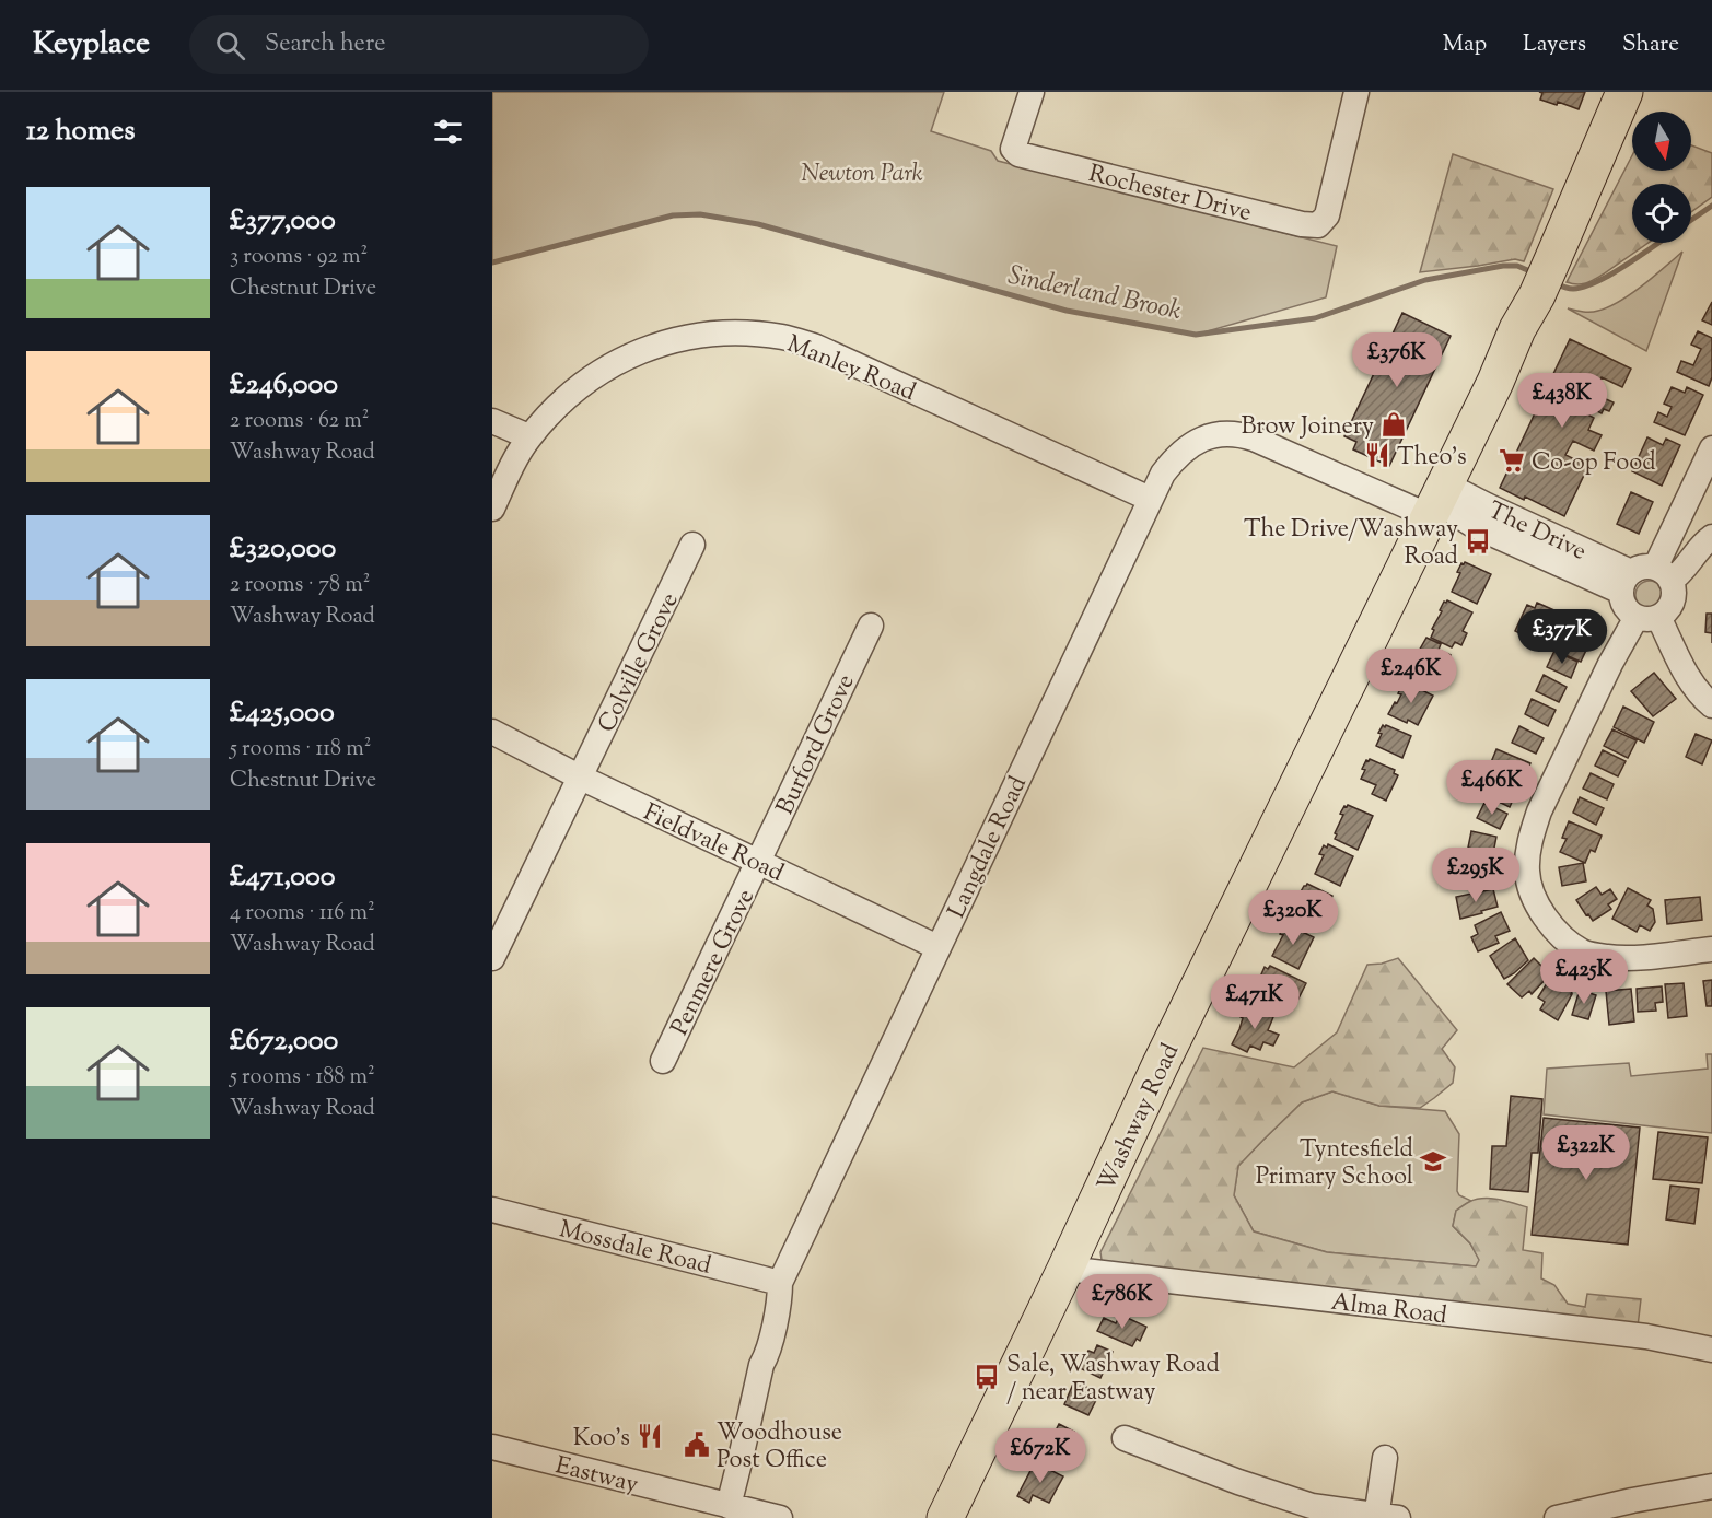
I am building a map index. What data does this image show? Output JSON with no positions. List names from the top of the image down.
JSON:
{
  "streets": {
    "highway": ["Washway Road"],
    "street": [
      "Rochester Drive",
      "Manley Road",
      "The Drive",
      "Colville Grove",
      "Burford Grove",
      "Fieldvale Road",
      "Langdale Road",
      "Penmere Grove",
      "Mossdale Road",
      "Alma Road",
      "Eastway"
    ]
  },
  "crossings": [
    ["Manley Road", "Langdale Road"],
    ["The Drive", "Langdale Road"],
    ["The Drive", "Washway Road"],
    ["Colville Grove", "Fieldvale Road"],
    ["Burford Grove", "Fieldvale Road"],
    ["Burford Grove", "Penmere Grove"],
    ["Fieldvale Road", "Langdale Road"],
    ["Fieldvale Road", "Penmere Grove"],
    ["Langdale Road", "Washway Road"],
    ["Langdale Road", "Mossdale Road"],
    ["Langdale Road", "Eastway"],
    ["Washway Road", "Alma Road"]
  ],
  "water": ["Sinderland Brook"],
  "parks": ["Newton Park"],
  "places": {
    "shop": ["Brow Joinery"],
    "restaurant": ["Theo's", "Koo's"],
    "supermarket": ["Co-op Food"],
    "bus stop": ["The Drive/Washway Road", "Sale, Washway Road / near Eastway"],
    "school or university": ["Tyntesfield Primary School"],
    "public building": ["Woodhouse Post Office"]
  },
  "north": "bottom",
  "page": {
    "header": "Keyplace",
    "search": "Search here",
    "nav": ["Map", "Layers", "Share"],
    "heading": "12 homes",
    "list": [
      {
        "name": "£377,000",
        "note": "3 rooms · 92 m² · Chestnut Drive"
      },
      {
        "name": "£246,000",
        "note": "2 rooms · 62 m² · Washway Road"
      },
      {
        "name": "£320,000",
        "note": "2 rooms · 78 m² · Washway Road"
      },
      {
        "name": "£425,000",
        "note": "5 rooms · 118 m² · Chestnut Drive"
      },
      {
        "name": "£471,000",
        "note": "4 rooms · 116 m² · Washway Road"
      },
      {
        "name": "£672,000",
        "note": "5 rooms · 188 m² · Washway Road"
      }
    ],
    "price": [
      "£376K",
      "£438K",
      "£377K",
      "£246K",
      "£466K",
      "£295K",
      "£320K",
      "£425K",
      "£471K",
      "£322K",
      "£786K",
      "£672K"
    ]
  }
}
